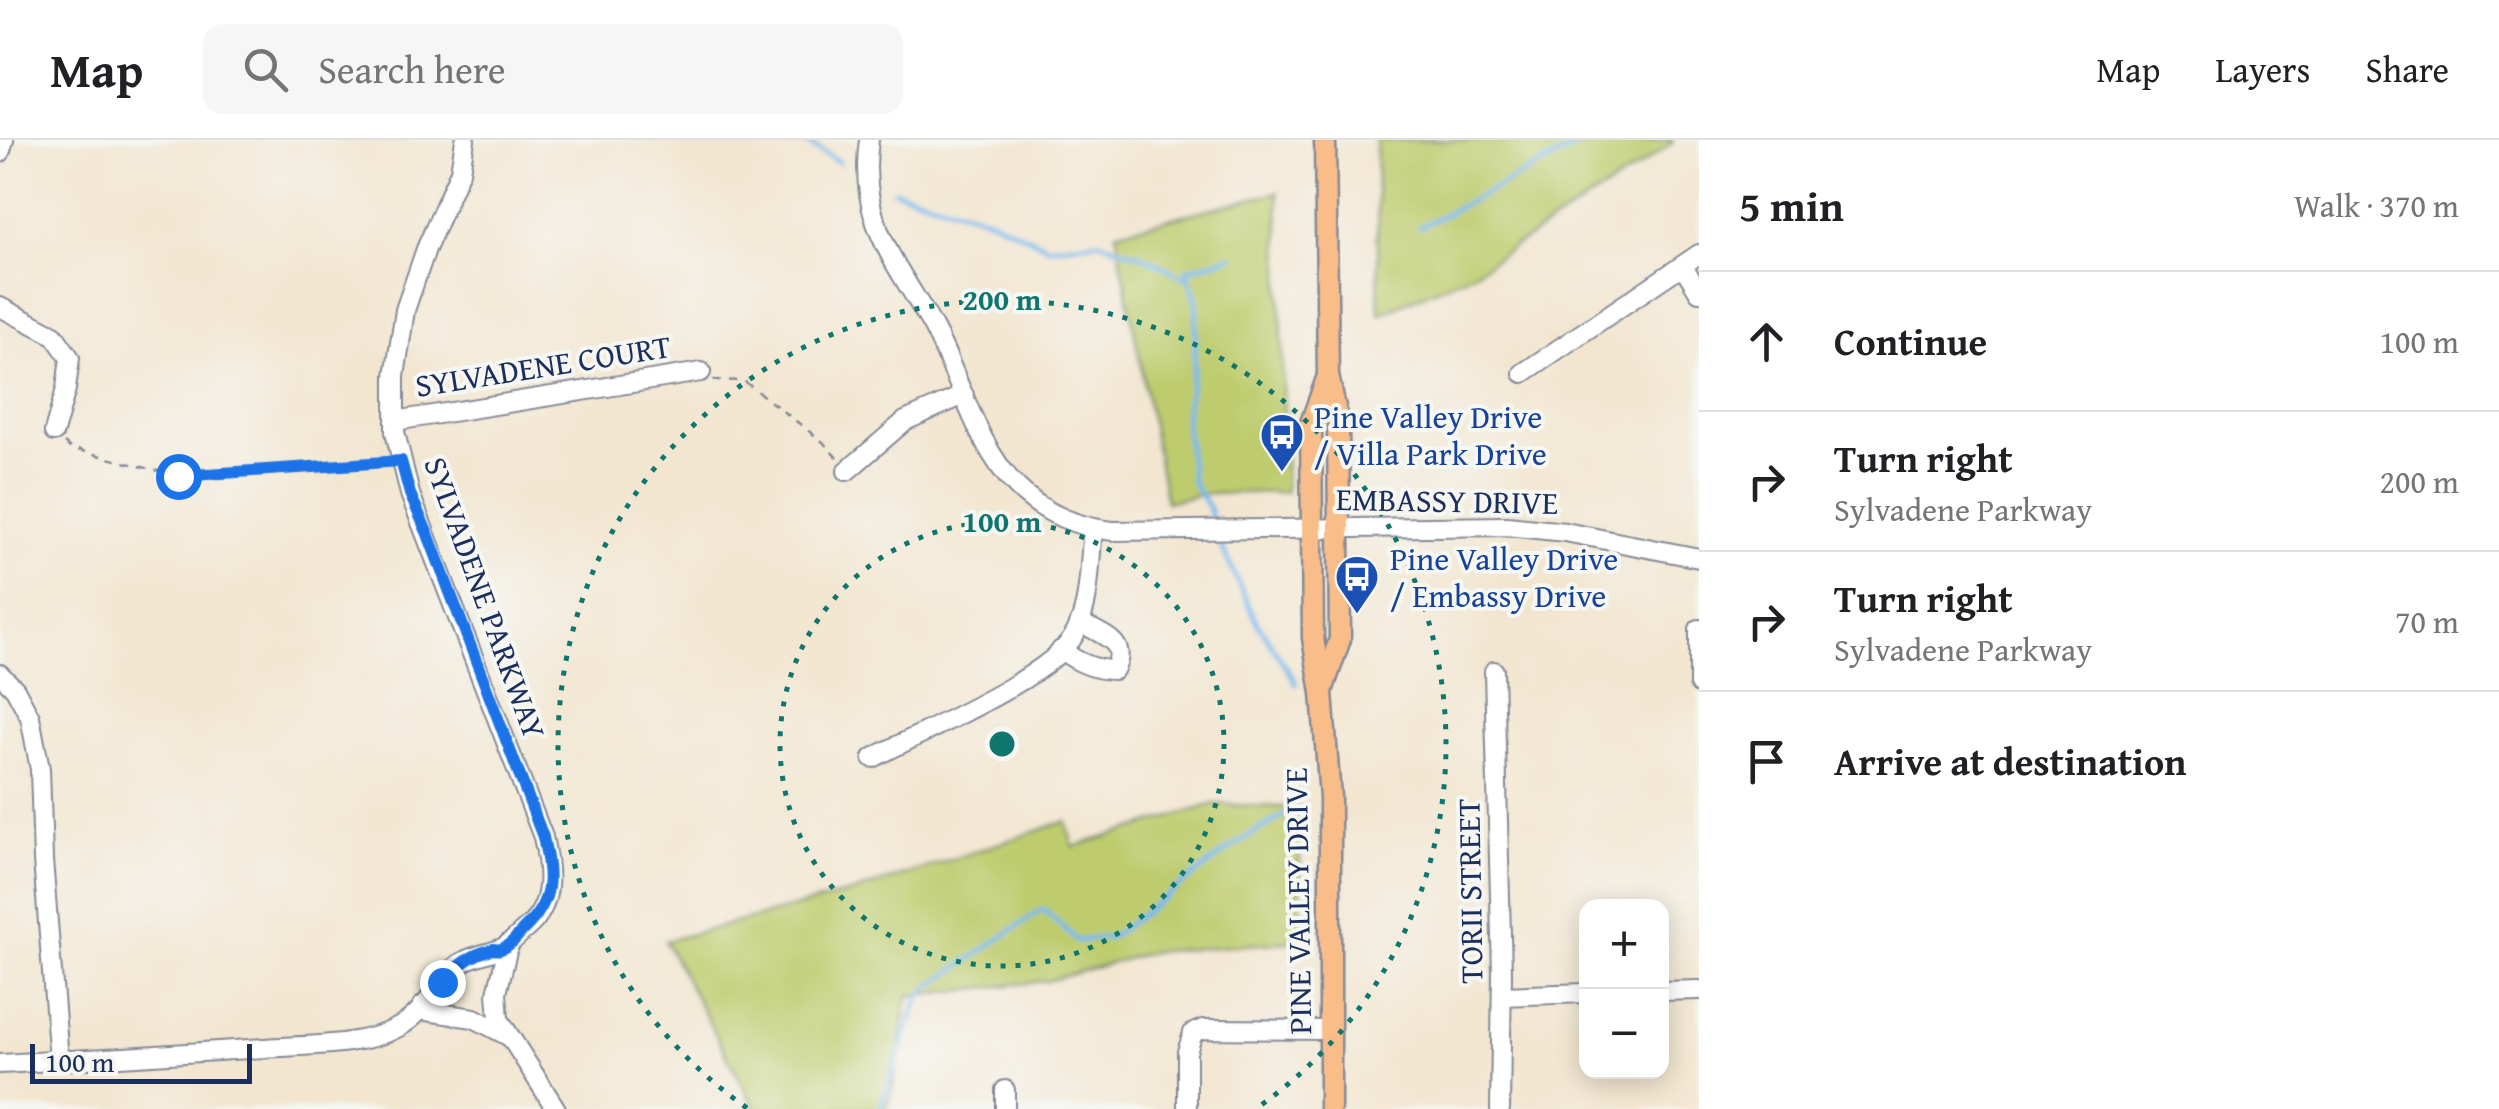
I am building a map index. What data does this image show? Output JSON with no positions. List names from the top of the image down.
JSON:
{
  "streets": {
    "main road": ["PINE VALLEY DRIVE"],
    "street": [
      "SYLVADENE COURT",
      "EMBASSY DRIVE",
      "SYLVADENE PARKWAY",
      "TORII STREET"
    ]
  },
  "crossings": [
    ["SYLVADENE COURT", "SYLVADENE PARKWAY"],
    ["EMBASSY DRIVE", "PINE VALLEY DRIVE"]
  ],
  "places": {
    "bus stop": ["Pine Valley Drive / Villa Park Drive", "Pine Valley Drive / Embassy Drive"]
  },
  "scale_bar": "100 m",
  "page": {
    "header": "Map",
    "search": "Search here",
    "nav": ["Map", "Layers", "Share"],
    "heading": ["5 min", "Walk · 370 m"],
    "list": [
      ["Continue", "100 m"],
      ["Turn right", "Sylvadene Parkway", "200 m"],
      ["Turn right", "Sylvadene Parkway", "70 m"],
      "Arrive at destination"
    ],
    "map_buttons": ["+", "−"],
    "scale": "100 m"
  },
  "rings": ["200 m", "100 m"]
}
